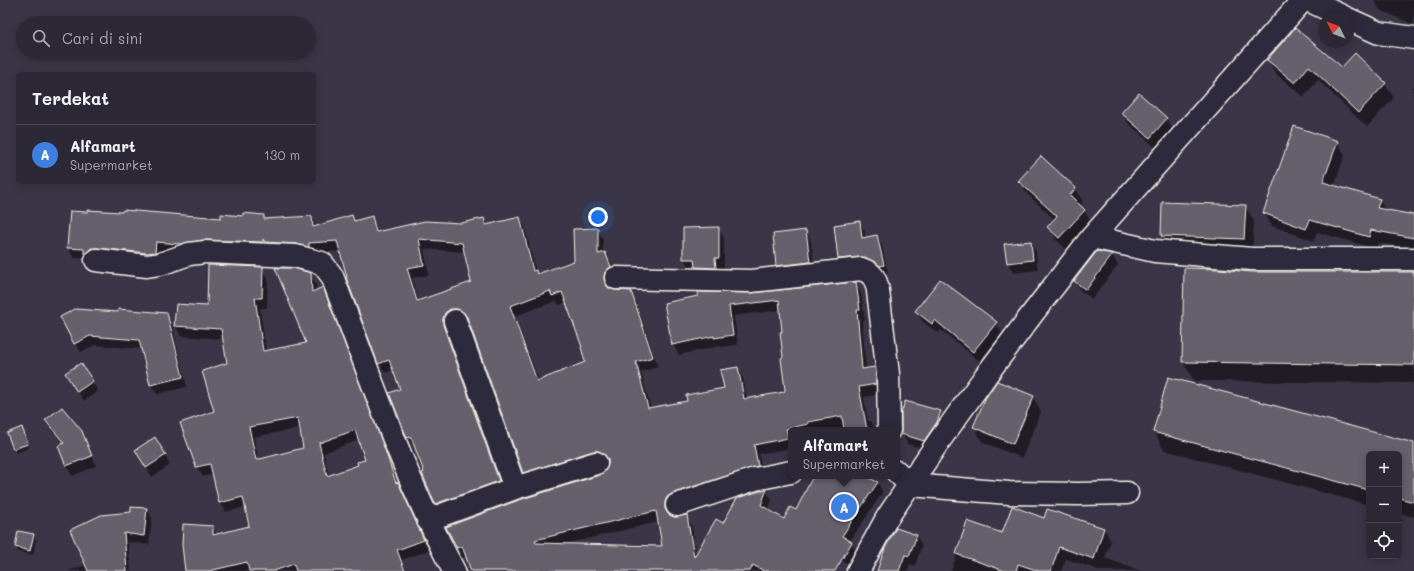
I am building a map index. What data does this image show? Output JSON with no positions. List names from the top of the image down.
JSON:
{
  "north": "top left",
  "page": {
    "search": "Cari di sini",
    "heading": "Terdekat",
    "list": [
      {
        "mark": "A",
        "name": "Alfamart",
        "note": "Supermarket",
        "value": "130 m"
      }
    ],
    "popup": ["Alfamart", "Supermarket"],
    "map_buttons": ["+", "−"],
    "pins": "A"
  }
}
